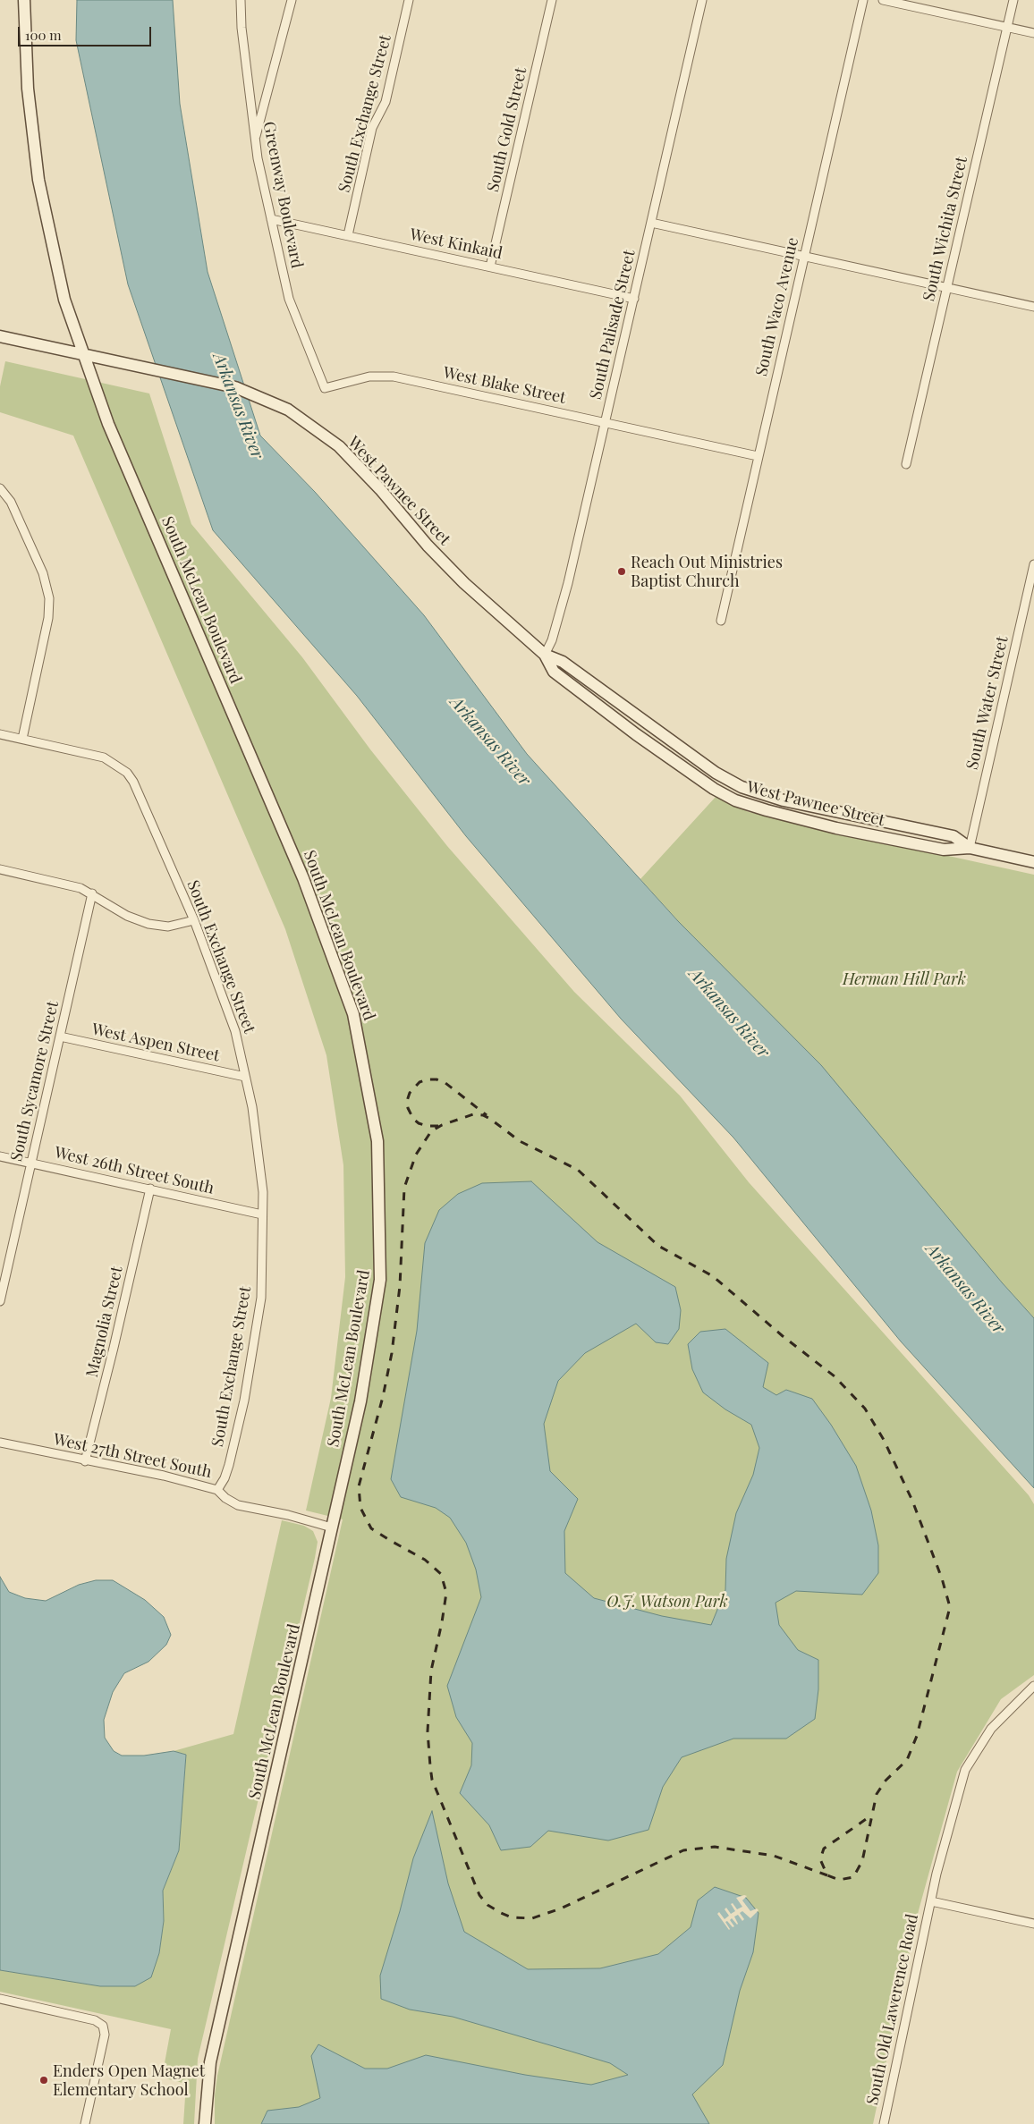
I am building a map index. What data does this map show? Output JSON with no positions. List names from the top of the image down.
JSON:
{
  "streets": {
    "main road": ["West Pawnee Street", "South McLean Boulevard"],
    "street": [
      "South Exchange Street",
      "South Gold Street",
      "Greenway Boulevard",
      "South Wichita Street",
      "West Kinkaid",
      "South Waco Avenue",
      "South Palisade Street",
      "West Blake Street",
      "South Water Street",
      "West Aspen Street",
      "South Sycamore Street",
      "West 26th Street South",
      "Magnolia Street",
      "West 27th Street South",
      "South Old Lawerence Road"
    ]
  },
  "crossings": [
    ["South Exchange Street", "West Kinkaid"],
    ["South Exchange Street", "West Aspen Street"],
    ["South Exchange Street", "West 26th Street South"],
    ["South Exchange Street", "West 27th Street South"],
    ["South Gold Street", "West Kinkaid"],
    ["Greenway Boulevard", "West Kinkaid"],
    ["Greenway Boulevard", "West Blake Street"],
    ["West Kinkaid", "South Palisade Street"],
    ["South Waco Avenue", "West Blake Street"],
    ["South Palisade Street", "West Blake Street"],
    ["South Palisade Street", "West Pawnee Street"],
    ["West Pawnee Street", "South McLean Boulevard"],
    ["West Pawnee Street", "South Water Street"],
    ["South McLean Boulevard", "West 27th Street South"],
    ["West Aspen Street", "South Sycamore Street"],
    ["South Sycamore Street", "West 26th Street South"],
    ["West 26th Street South", "Magnolia Street"],
    ["Magnolia Street", "West 27th Street South"]
  ],
  "water": ["Arkansas River"],
  "parks": ["Herman Hill Park", "O.J. Watson Park"],
  "places": ["Reach Out Ministries Baptist Church", "Enders Open Magnet Elementary School"],
  "scale_bar": "100 m"
}
